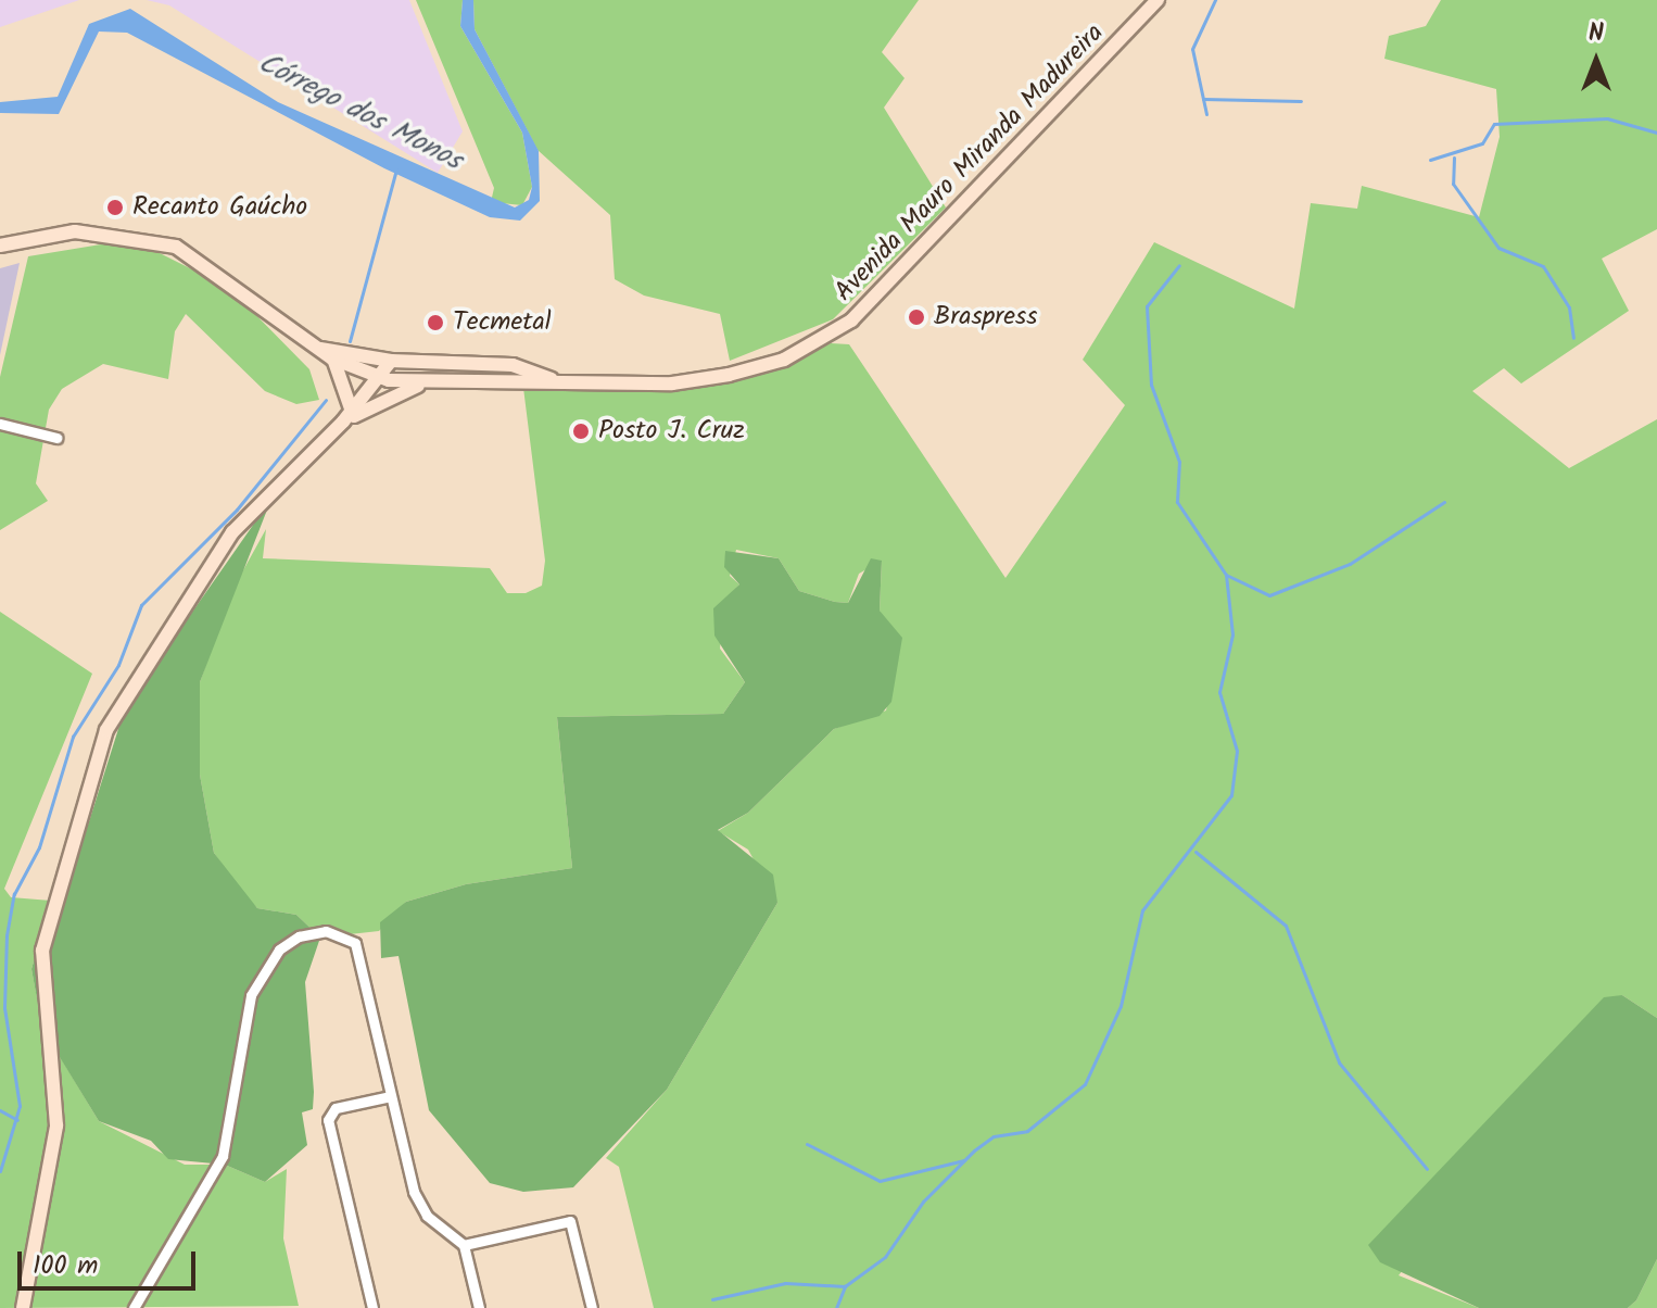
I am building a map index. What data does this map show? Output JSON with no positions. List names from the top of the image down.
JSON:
{
  "streets": {
    "main road": ["Avenida Mauro Miranda Madureira"]
  },
  "water": ["Córrego dos Monos"],
  "places": [
    "Recanto Gaúcho",
    "Braspress",
    "Tecmetal",
    "Posto J. Cruz"
  ],
  "scale_bar": "100 m",
  "north": "top"
}
